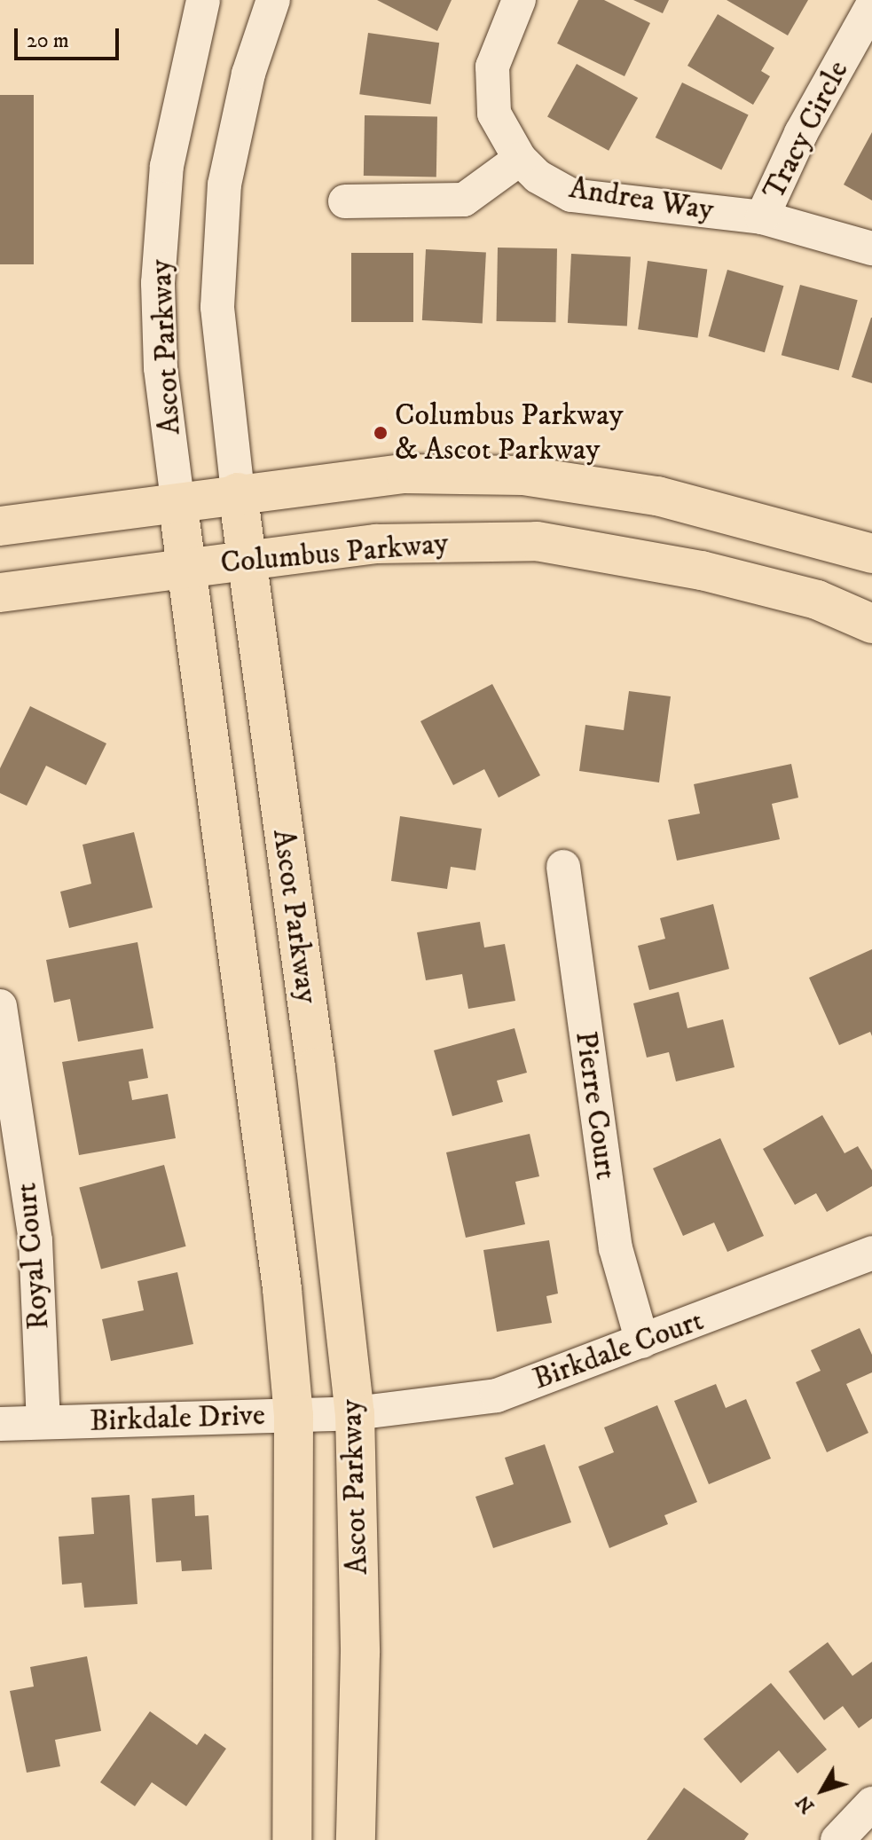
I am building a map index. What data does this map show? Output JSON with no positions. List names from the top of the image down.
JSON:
{
  "streets": {
    "main road": ["Ascot Parkway", "Columbus Parkway"],
    "street": [
      "Tracy Circle",
      "Andrea Way",
      "Pierre Court",
      "Royal Court",
      "Birkdale Court",
      "Birkdale Drive"
    ]
  },
  "crossings": [
    ["Tracy Circle", "Andrea Way"],
    ["Ascot Parkway", "Columbus Parkway"],
    ["Ascot Parkway", "Birkdale Court"],
    ["Ascot Parkway", "Birkdale Drive"],
    ["Pierre Court", "Birkdale Court"],
    ["Royal Court", "Birkdale Drive"],
    ["Birkdale Court", "Birkdale Drive"]
  ],
  "places": ["Columbus Parkway & Ascot Parkway"],
  "scale_bar": "20 m",
  "north": "bottom left"
}
